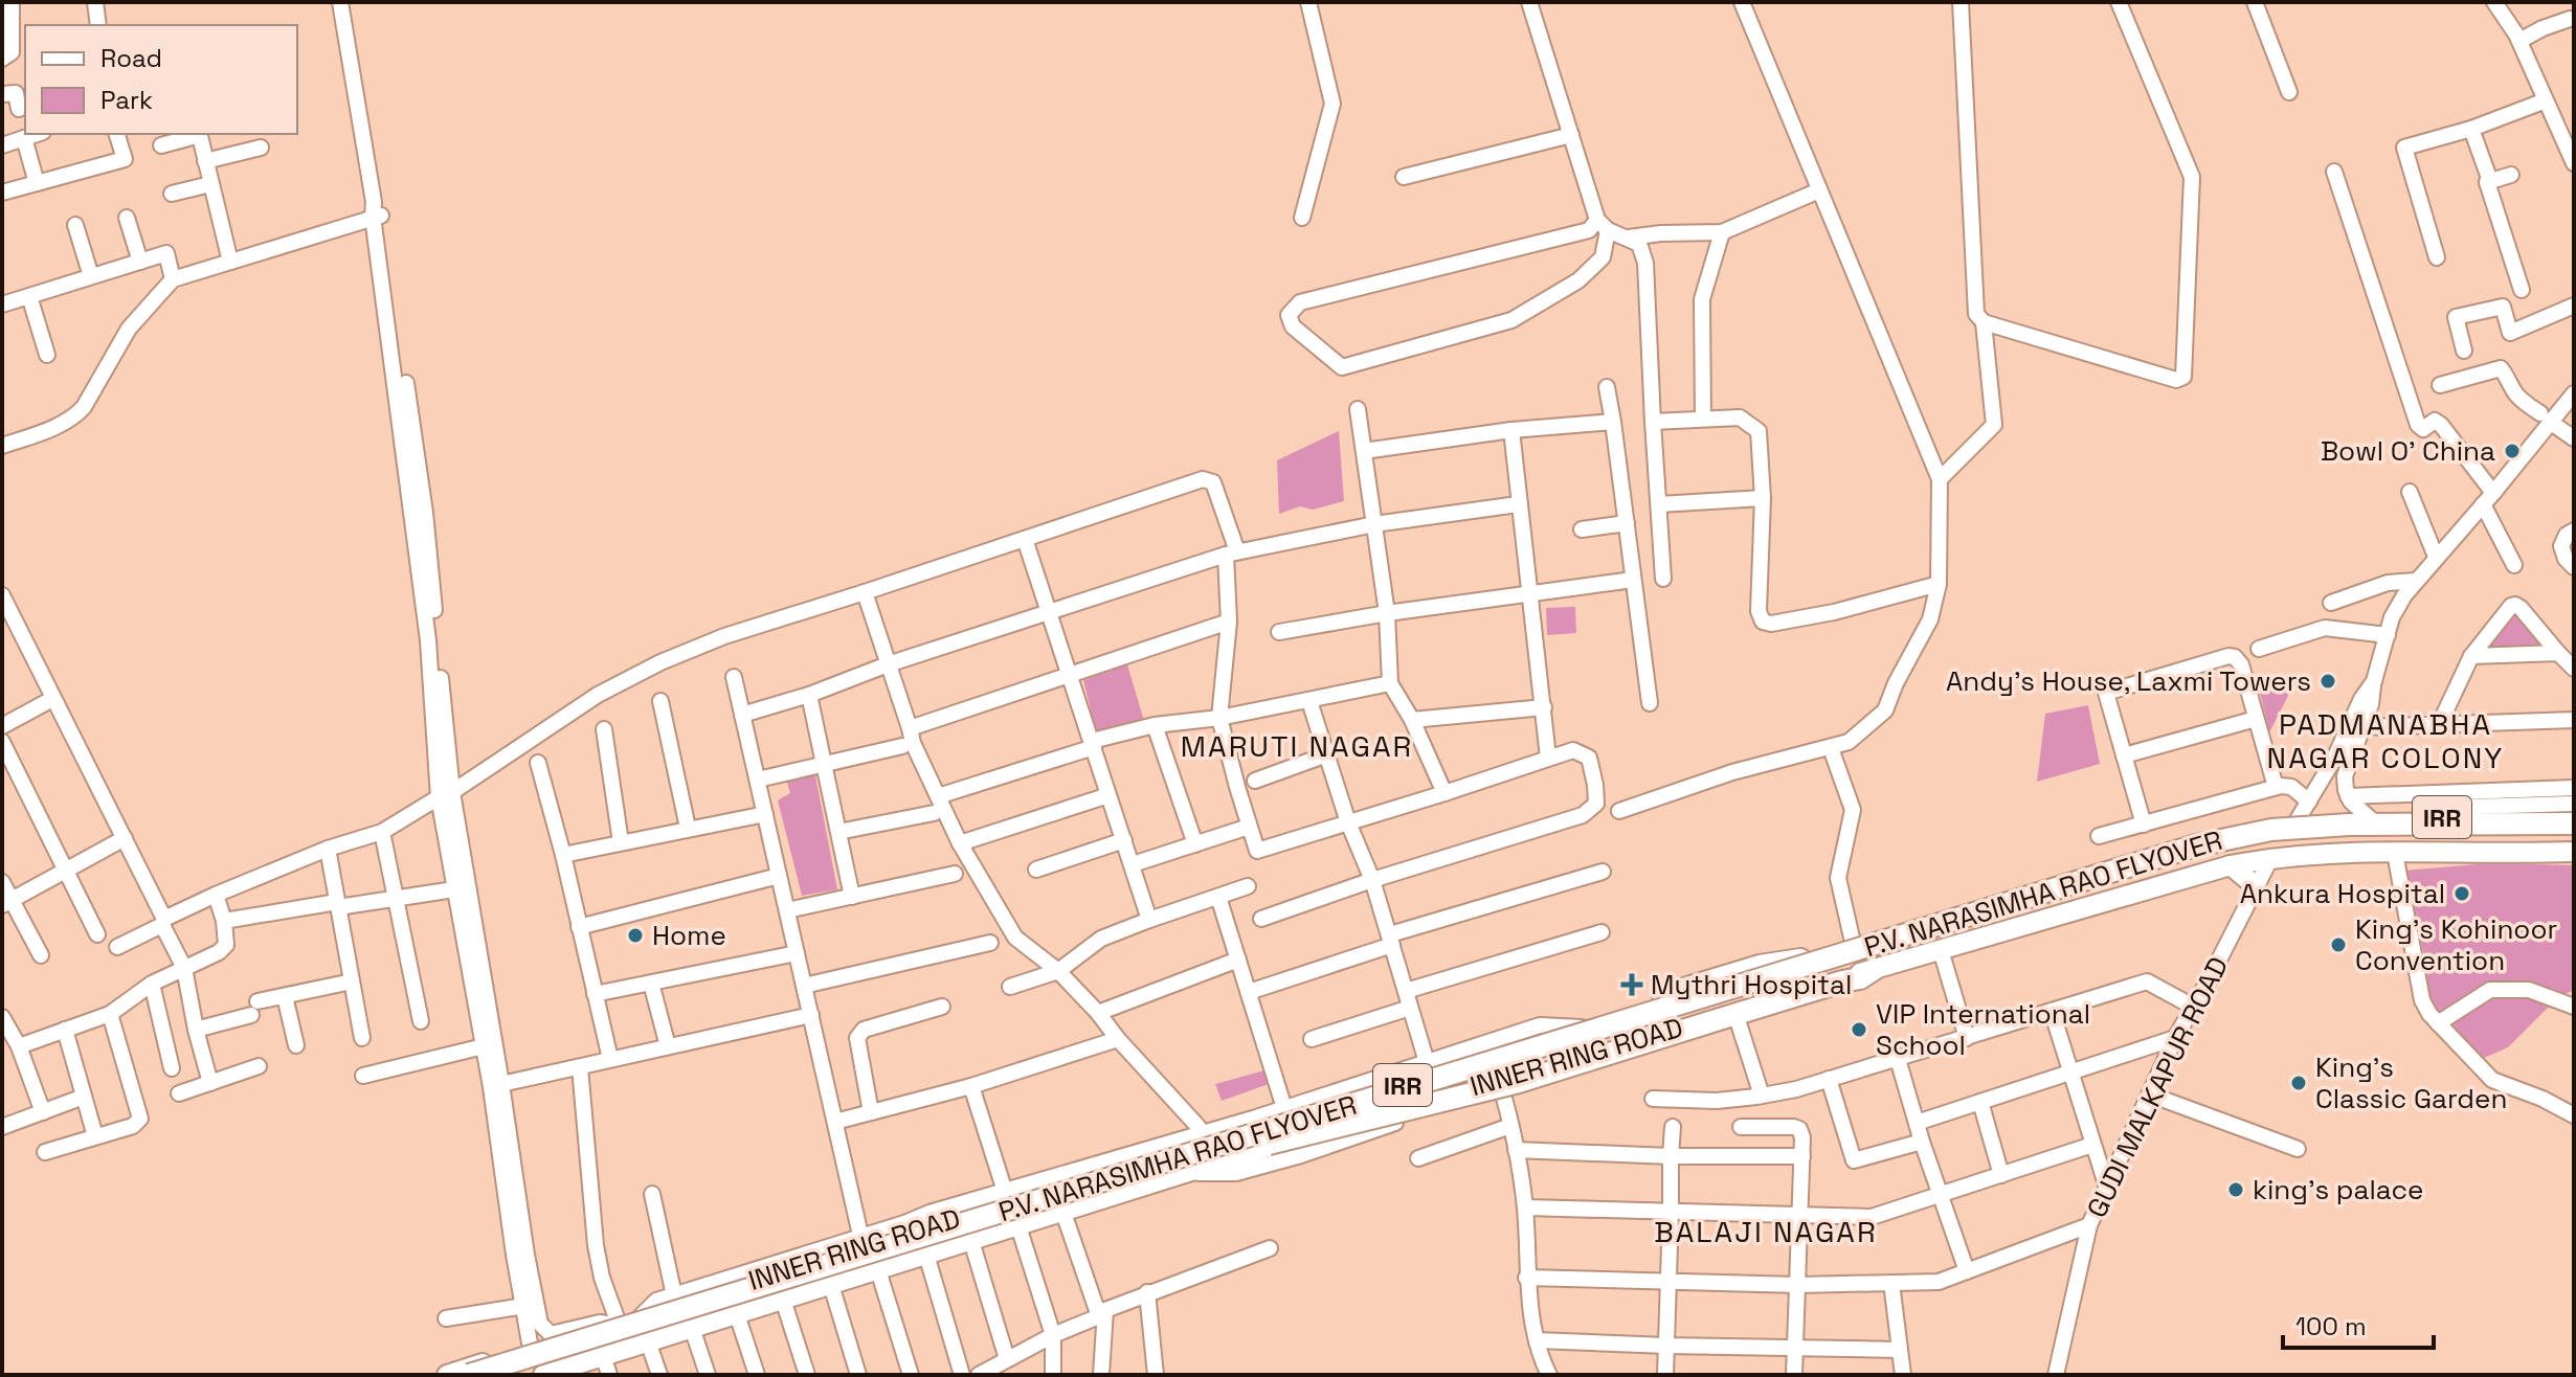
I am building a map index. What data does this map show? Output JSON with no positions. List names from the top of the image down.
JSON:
{
  "streets": {
    "highway": ["P.V. NARASIMHA RAO FLYOVER"],
    "main road": ["IRR", "INNER RING ROAD"],
    "street": ["GUDI MALKAPUR ROAD"]
  },
  "crossings": [
    ["INNER RING ROAD", "GUDI MALKAPUR ROAD"]
  ],
  "districts": ["PADMANABHA NAGAR COLONY", "MARUTI NAGAR", "BALAJI NAGAR"],
  "places": {
    "other": [
      "Bowl O' China",
      "Andy's House, Laxmi Towers",
      "Ankura Hospital",
      "Home",
      "King's Kohinoor Convention",
      "VIP International School",
      "King's Classic Garden",
      "king's palace"
    ],
    "health": ["Mythri Hospital"]
  },
  "legend": ["Road", "Park"],
  "scale_bar": "100 m"
}
